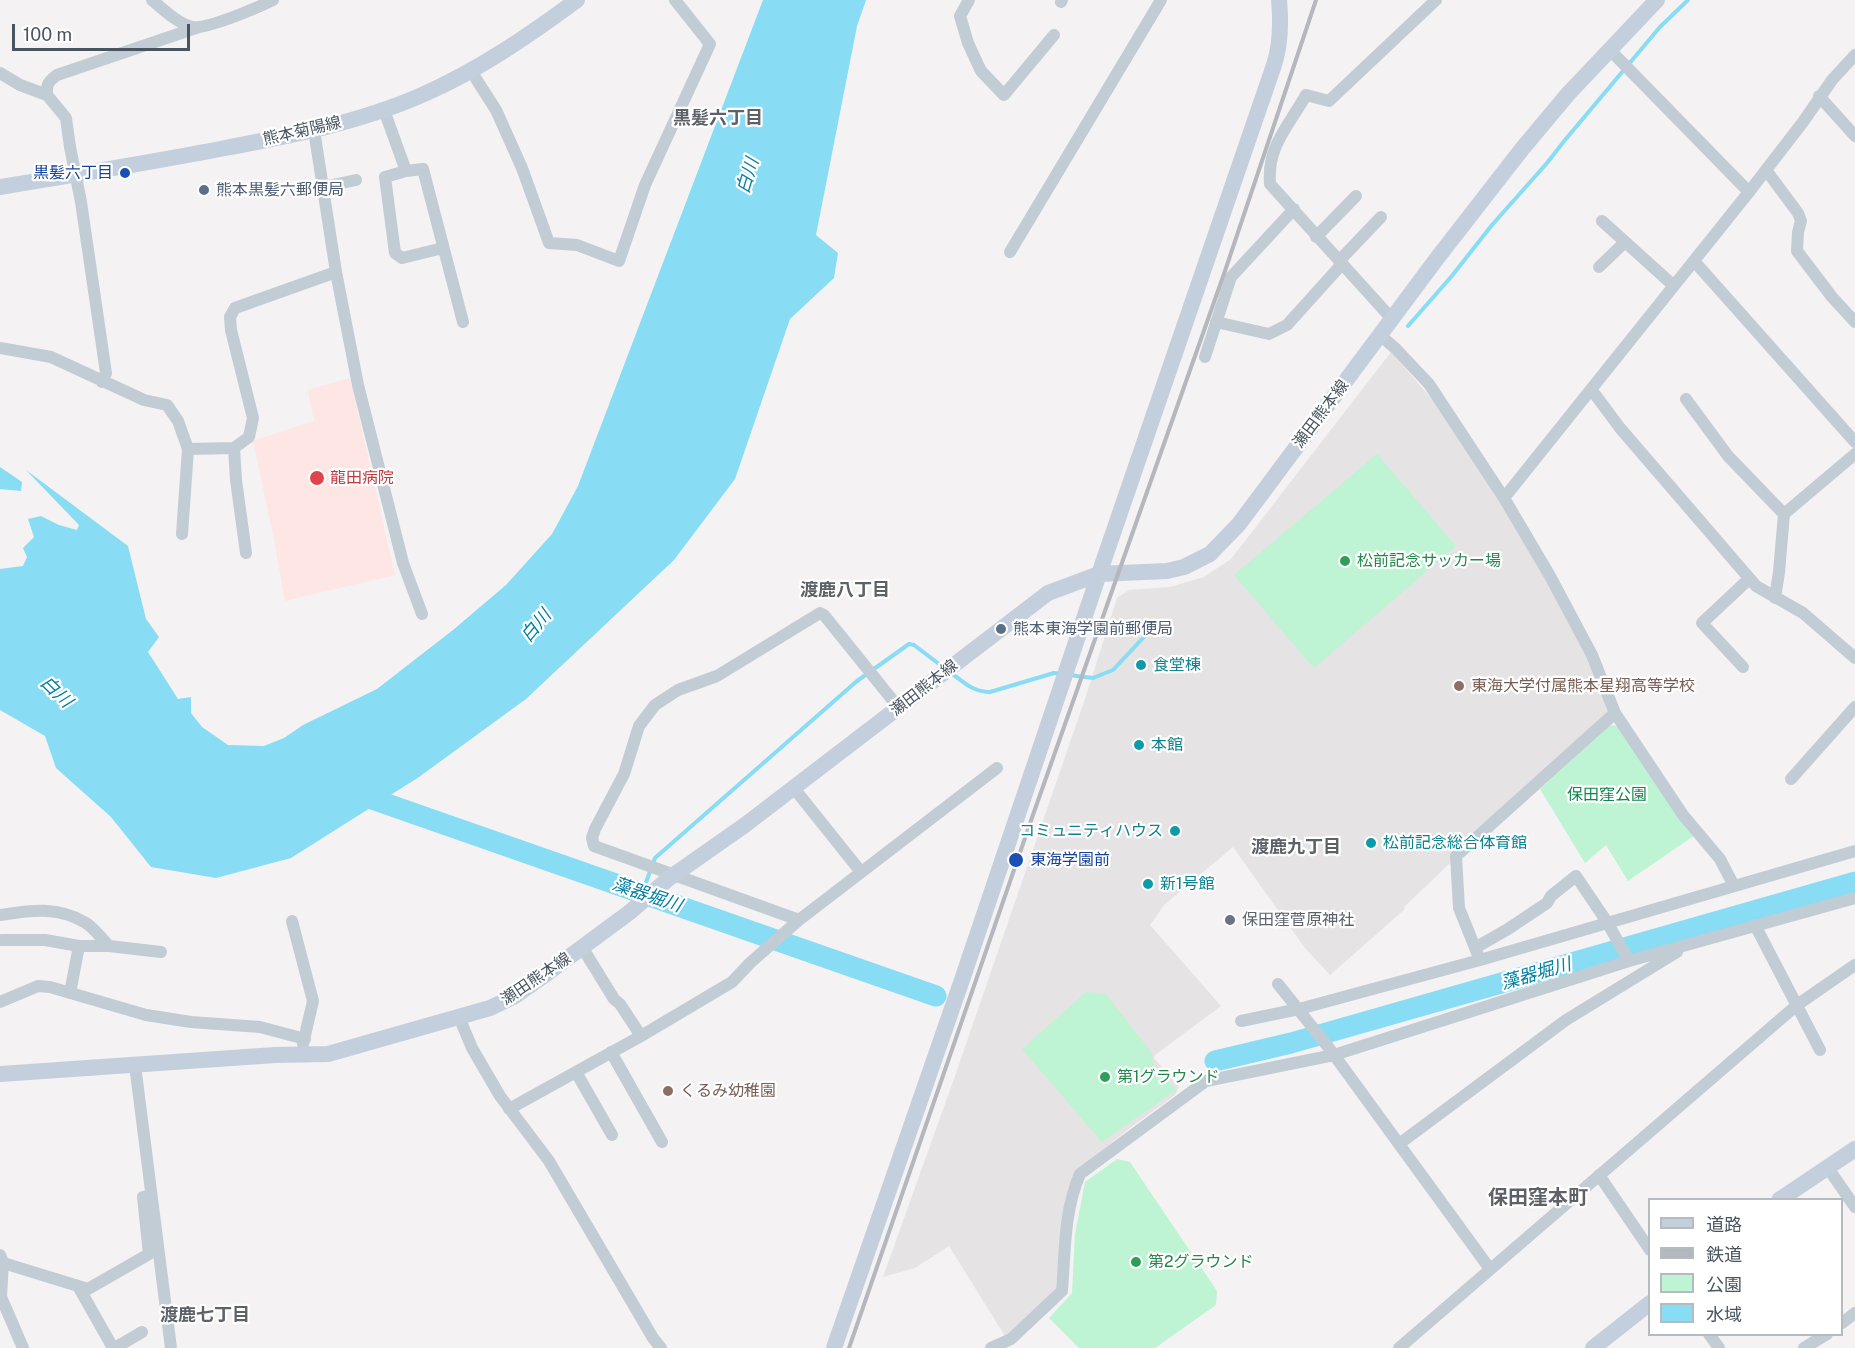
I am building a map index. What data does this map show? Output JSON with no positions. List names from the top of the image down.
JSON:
{
  "streets": {
    "main road": ["熊本菊陽線", "瀬田熊本線"]
  },
  "districts": [
    "黒髪六丁目",
    "渡鹿八丁目",
    "渡鹿九丁目",
    "保田窪本町",
    "渡鹿七丁目"
  ],
  "water": ["白川", "藻器堀川"],
  "parks": ["保田窪公園"],
  "places": [
    "黒髪六丁目",
    "熊本黒髪六郵便局",
    "龍田病院",
    "松前記念サッカー場",
    "熊本東海学園前郵便局",
    "食堂棟",
    "東海大学付属熊本星翔高等学校",
    "本館",
    "コミュニティハウス",
    "松前記念総合体育館",
    "東海学園前",
    "新1号館",
    "保田窪菅原神社",
    "第1グラウンド",
    "くるみ幼稚園",
    "第2グラウンド"
  ],
  "legend": [
    "道路",
    "鉄道",
    "公園",
    "水域"
  ],
  "scale_bar": "100 m"
}
